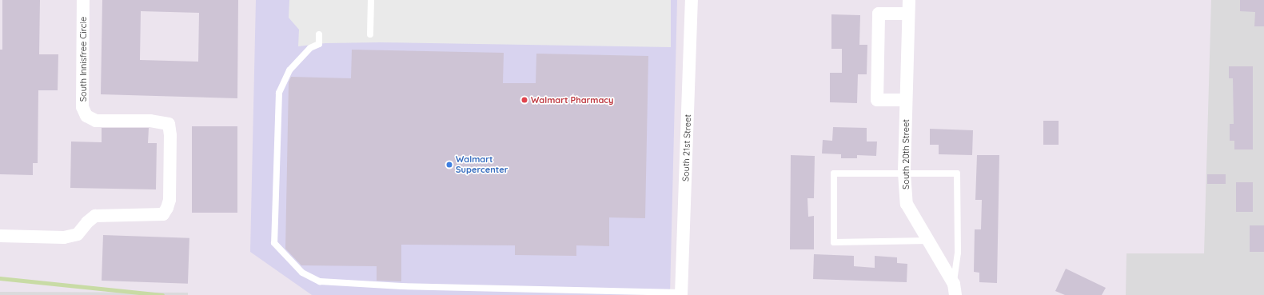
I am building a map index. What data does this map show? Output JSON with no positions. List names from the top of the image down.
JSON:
{
  "streets": {
    "street": ["South Innisfree Circle", "South 21st Street", "South 20th Street"]
  },
  "places": ["Walmart Pharmacy", "Walmart Supercenter"]
}
